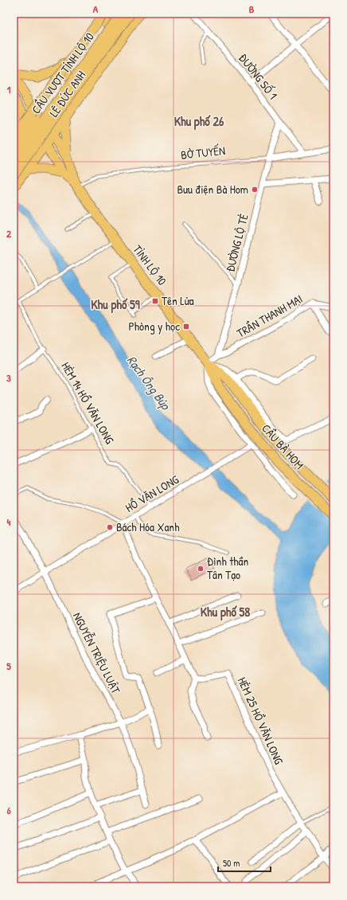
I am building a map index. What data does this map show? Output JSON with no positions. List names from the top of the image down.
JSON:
{
  "streets": {
    "main road": [
      "CẦU VƯỢT TỈNH LỘ 10",
      "LÊ ĐỨC ANH",
      "TỈNH LỘ 10",
      "CẦU BÀ HOM"
    ],
    "street": [
      "ĐƯỜNG SỐ 1",
      "BỜ TUYẾN",
      "ĐƯỜNG LỘ TẺ",
      "TRẦN THANH MẠI",
      "HỒ VĂN LONG",
      "NGUYỄN TRIỆU LUẬT",
      "HẺM 25 HỒ VĂN LONG"
    ],
    "lane": ["HẺM 14 HỒ VĂN LONG"]
  },
  "crossings": [
    ["ĐƯỜNG SỐ 1", "BỜ TUYẾN"],
    ["ĐƯỜNG SỐ 1", "ĐƯỜNG LỘ TẺ"],
    ["LÊ ĐỨC ANH", "TỈNH LỘ 10"],
    ["BỜ TUYẾN", "ĐƯỜNG LỘ TẺ"],
    ["BỜ TUYẾN", "TỈNH LỘ 10"],
    ["ĐƯỜNG LỘ TẺ", "TRẦN THANH MẠI"],
    ["TỈNH LỘ 10", "CẦU BÀ HOM"],
    ["HẺM 14 HỒ VĂN LONG", "HỒ VĂN LONG"],
    ["HỒ VĂN LONG", "NGUYỄN TRIỆU LUẬT"]
  ],
  "districts": ["Khu phố 26", "Khu phố 59", "Khu phố 58"],
  "water": ["Rạch Ông Búp"],
  "places": {
    "other": ["Bưu điện Bà Hom", "Bách Hóa Xanh", "Đình thần Tân Tạo"],
    "transit": ["Tên Lửa", "Phòng y học"]
  },
  "scale_bar": "50 m",
  "grid": {
    "columns": ["A", "B"],
    "rows": [
      "1",
      "2",
      "3",
      "4",
      "5",
      "6"
    ]
  }
}
